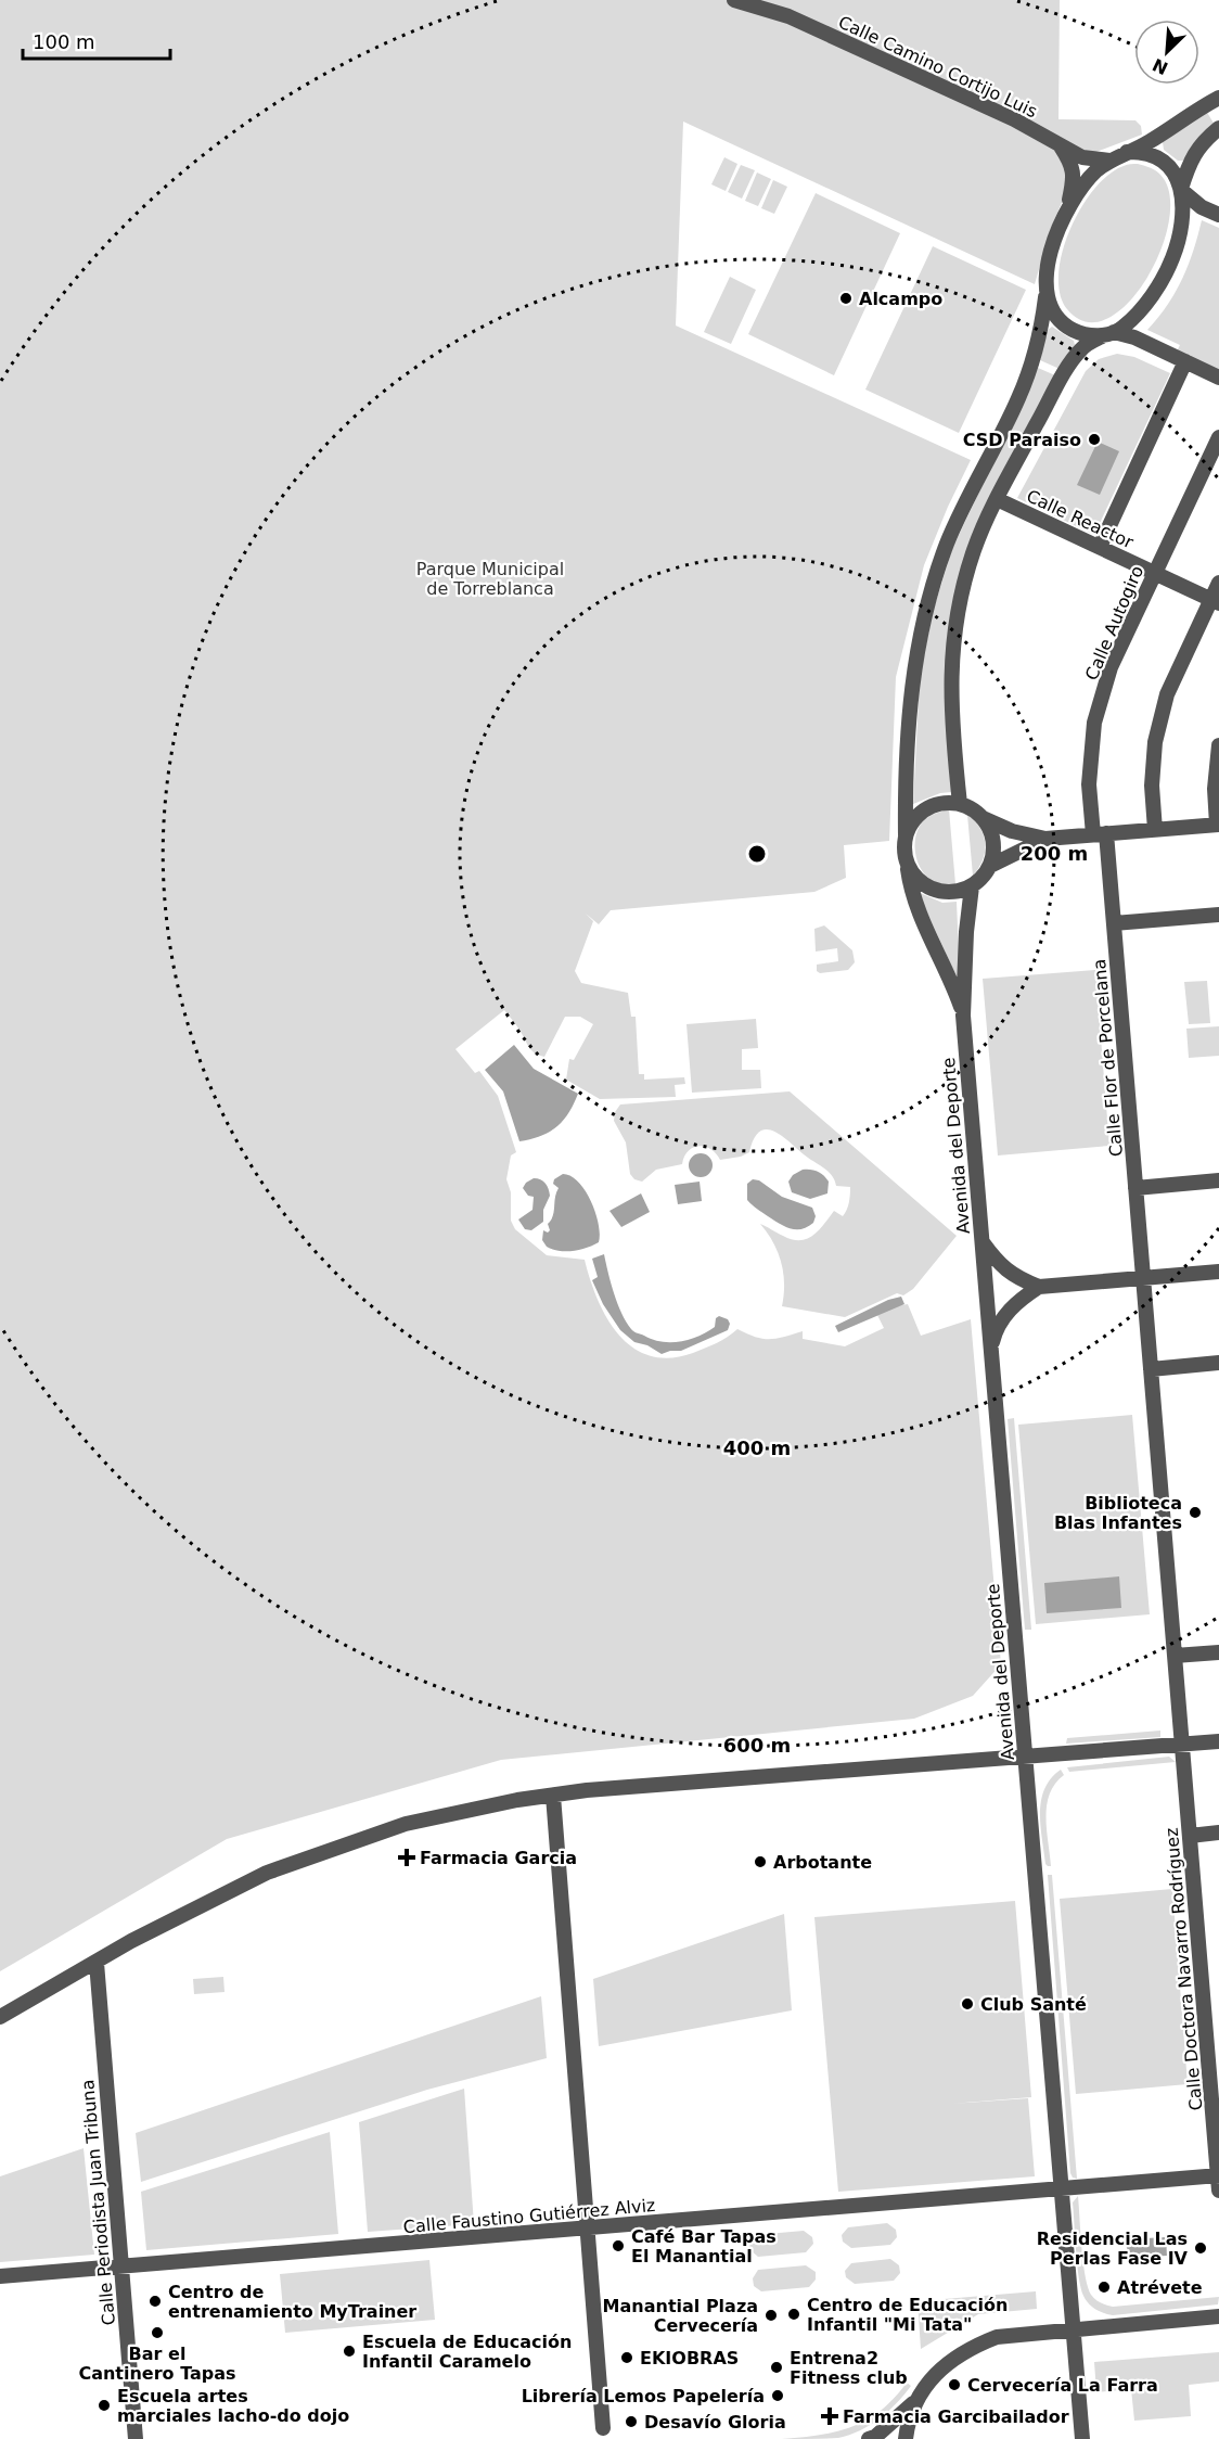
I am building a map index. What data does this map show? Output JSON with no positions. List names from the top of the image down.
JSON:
{
  "streets": {
    "street": [
      "Calle Camino Cortijo Luis",
      "Calle Reactor",
      "Calle Autogiro",
      "Calle Flor de Porcelana",
      "Avenida del Deporte",
      "Calle Doctora Navarro Rodríguez",
      "Calle Periodista Juan Tribuna",
      "Calle Faustino Gutiérrez Alviz"
    ]
  },
  "crossings": [
    ["Calle Reactor", "Calle Autogiro"],
    ["Calle Autogiro", "Calle Flor de Porcelana"],
    ["Calle Flor de Porcelana", "Calle Doctora Navarro Rodríguez"],
    ["Avenida del Deporte", "Calle Faustino Gutiérrez Alviz"],
    ["Calle Doctora Navarro Rodríguez", "Calle Faustino Gutiérrez Alviz"],
    ["Calle Periodista Juan Tribuna", "Calle Faustino Gutiérrez Alviz"]
  ],
  "parks": ["Parque Municipal de Torreblanca"],
  "places": {
    "other": [
      "Alcampo",
      "CSD Paraiso",
      "Biblioteca Blas Infantes",
      "Arbotante",
      "Club Santé",
      "Café Bar Tapas El Manantial",
      "Residencial Las Perlas Fase IV",
      "Atrévete",
      "Centro de entrenamiento MyTrainer",
      "Centro de Educación Infantil \"Mi Tata\"",
      "Manantial Plaza Cervecería",
      "Bar el Cantinero Tapas",
      "Escuela de Educación Infantil Caramelo",
      "EKIOBRAS",
      "Entrena2 Fitness club",
      "Cervecería La Farra",
      "Librería Lemos Papelería",
      "Escuela artes marciales lacho-do dojo",
      "Desavío Gloria"
    ],
    "health": ["Farmacia Garcia", "Farmacia Garcibailador"]
  },
  "scale_bar": "100 m",
  "north": "bottom left",
  "rings": ["200 m", "400 m", "600 m"]
}
